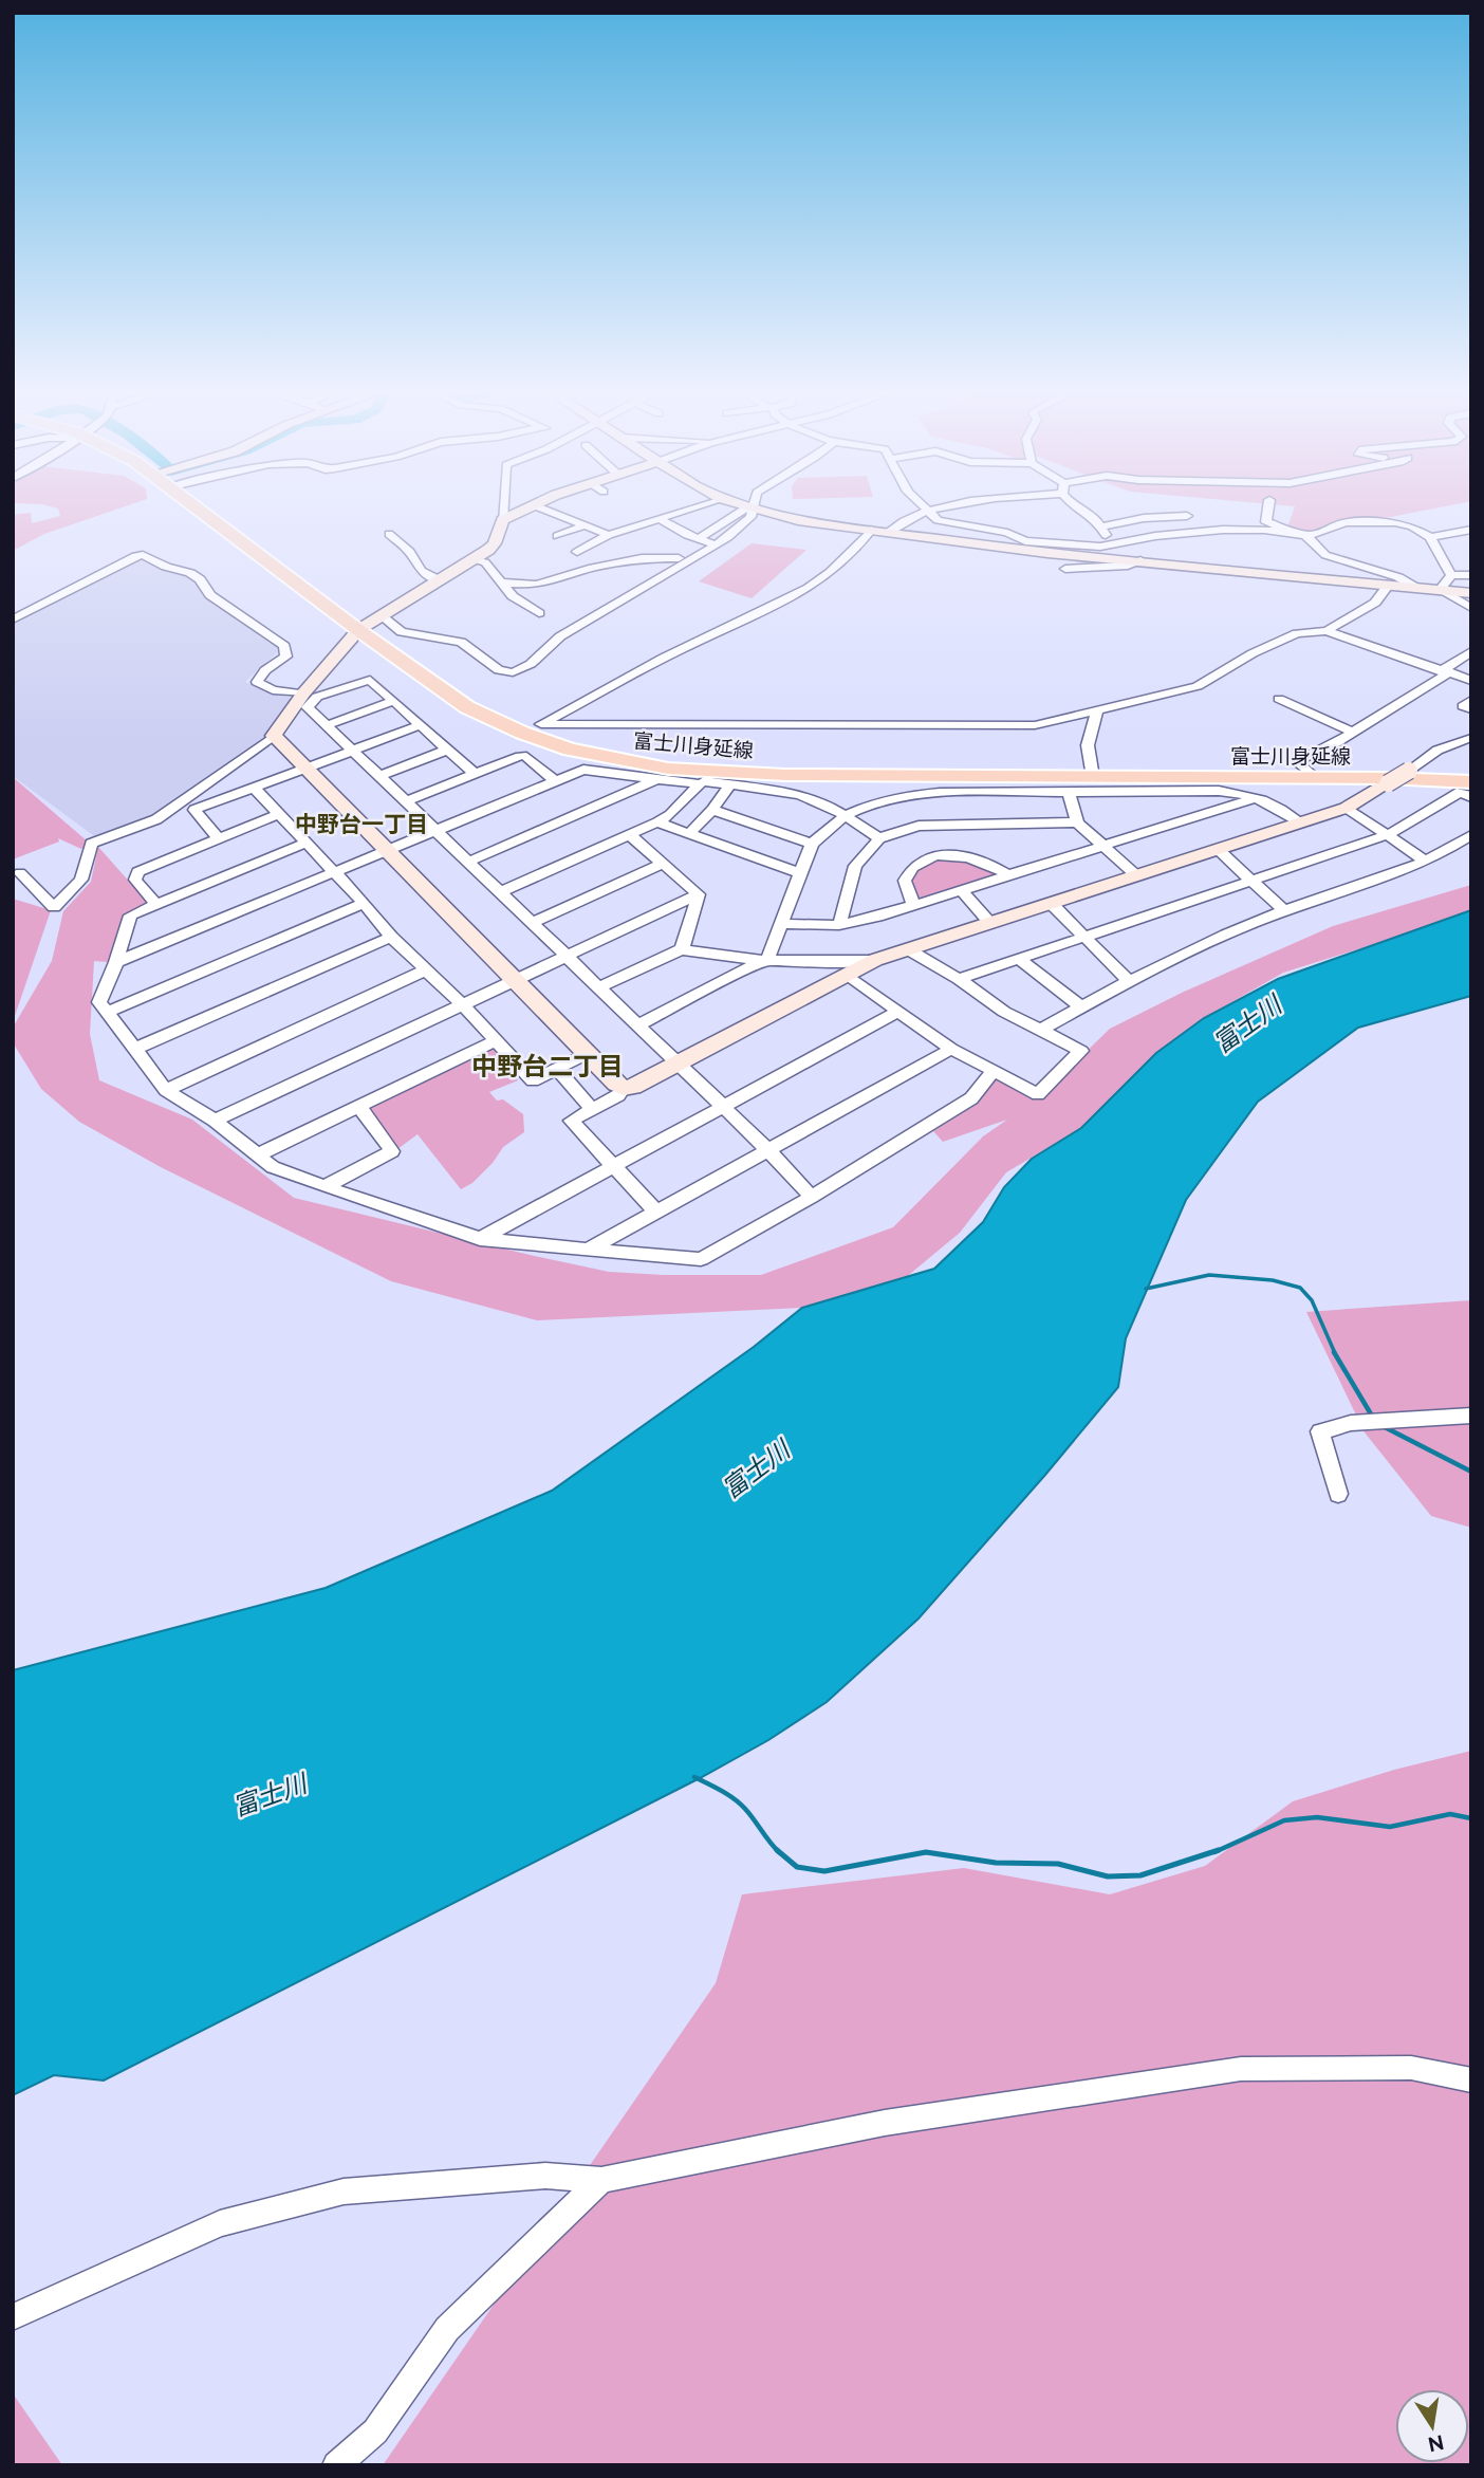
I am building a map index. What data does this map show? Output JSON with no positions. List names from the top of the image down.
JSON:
{
  "streets": {
    "main road": ["富士川身延線"]
  },
  "districts": ["中野台一丁目", "中野台二丁目"],
  "water": ["富士川"],
  "north": "bottom"
}
